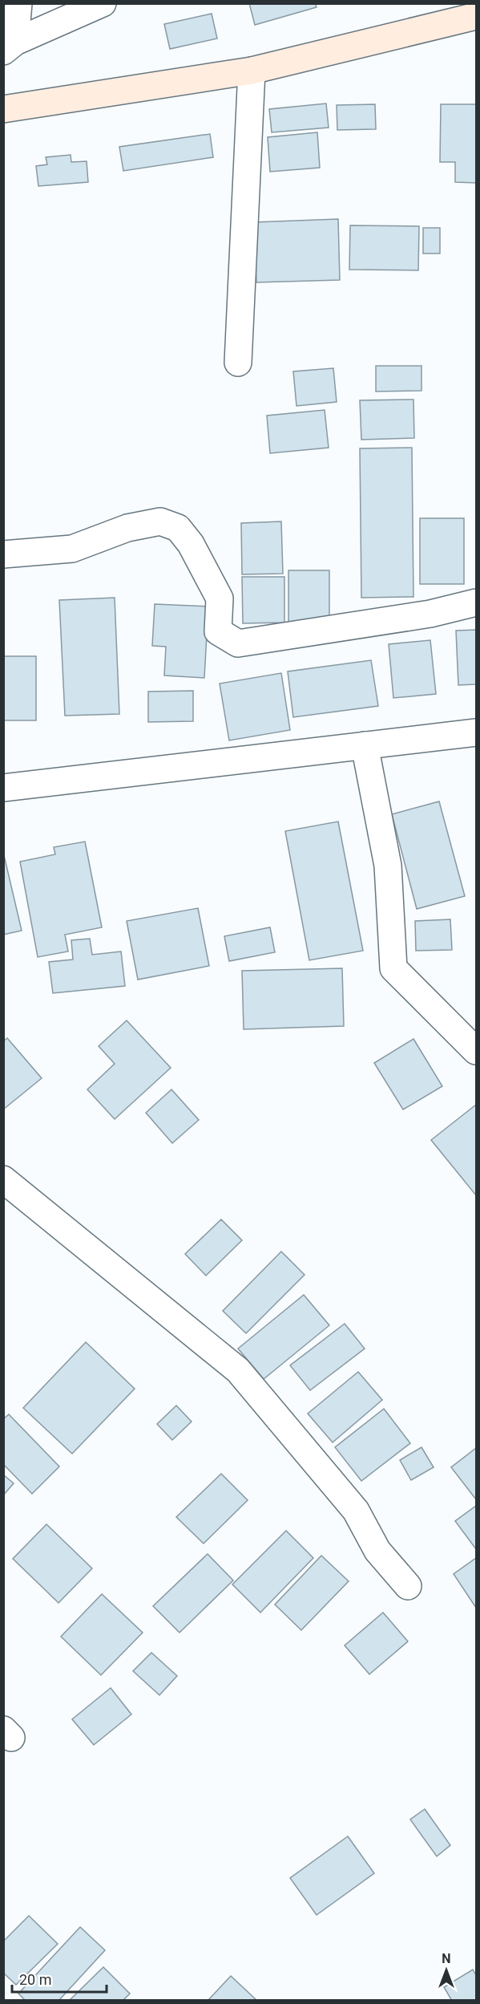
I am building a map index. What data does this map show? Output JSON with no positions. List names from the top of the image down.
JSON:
{
  "scale_bar": "20 m",
  "north": "top"
}
